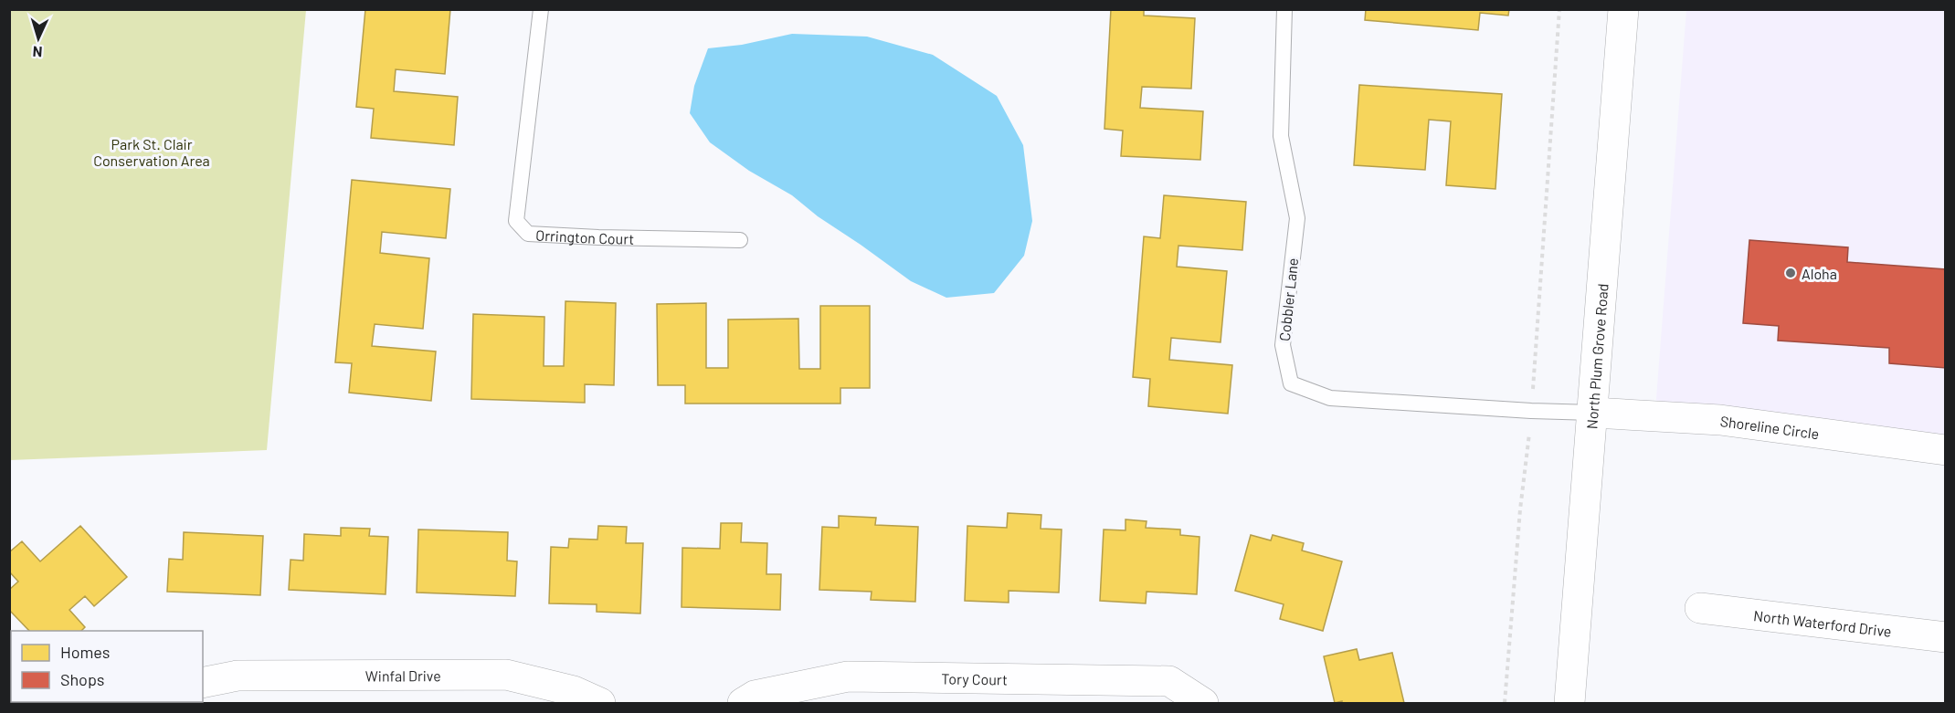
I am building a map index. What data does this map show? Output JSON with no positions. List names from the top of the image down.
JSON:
{
  "streets": {
    "street": [
      "North Plum Grove Road",
      "Shoreline Circle",
      "North Waterford Drive",
      "Winfal Drive",
      "Tory Court"
    ],
    "lane": ["Orrington Court", "Cobbler Lane"]
  },
  "crossings": [
    ["Cobbler Lane", "North Plum Grove Road"],
    ["Cobbler Lane", "Shoreline Circle"],
    ["North Plum Grove Road", "Shoreline Circle"]
  ],
  "parks": ["Park St. Clair Conservation Area"],
  "places": ["Aloha"],
  "legend": ["Homes", "Shops"],
  "north": "bottom"
}
